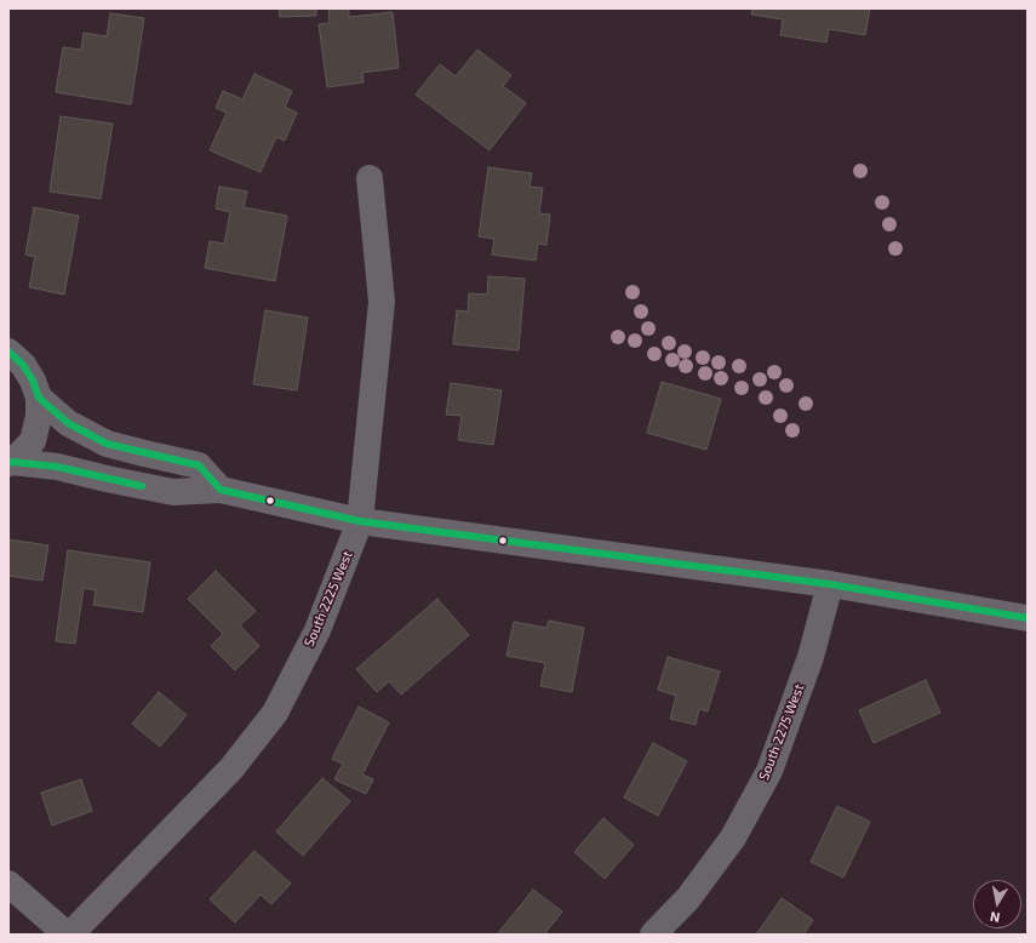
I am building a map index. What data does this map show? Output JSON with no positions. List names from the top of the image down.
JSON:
{
  "streets": {
    "street": ["South 2225 West", "South 2275 West"]
  },
  "north": "bottom"
}
